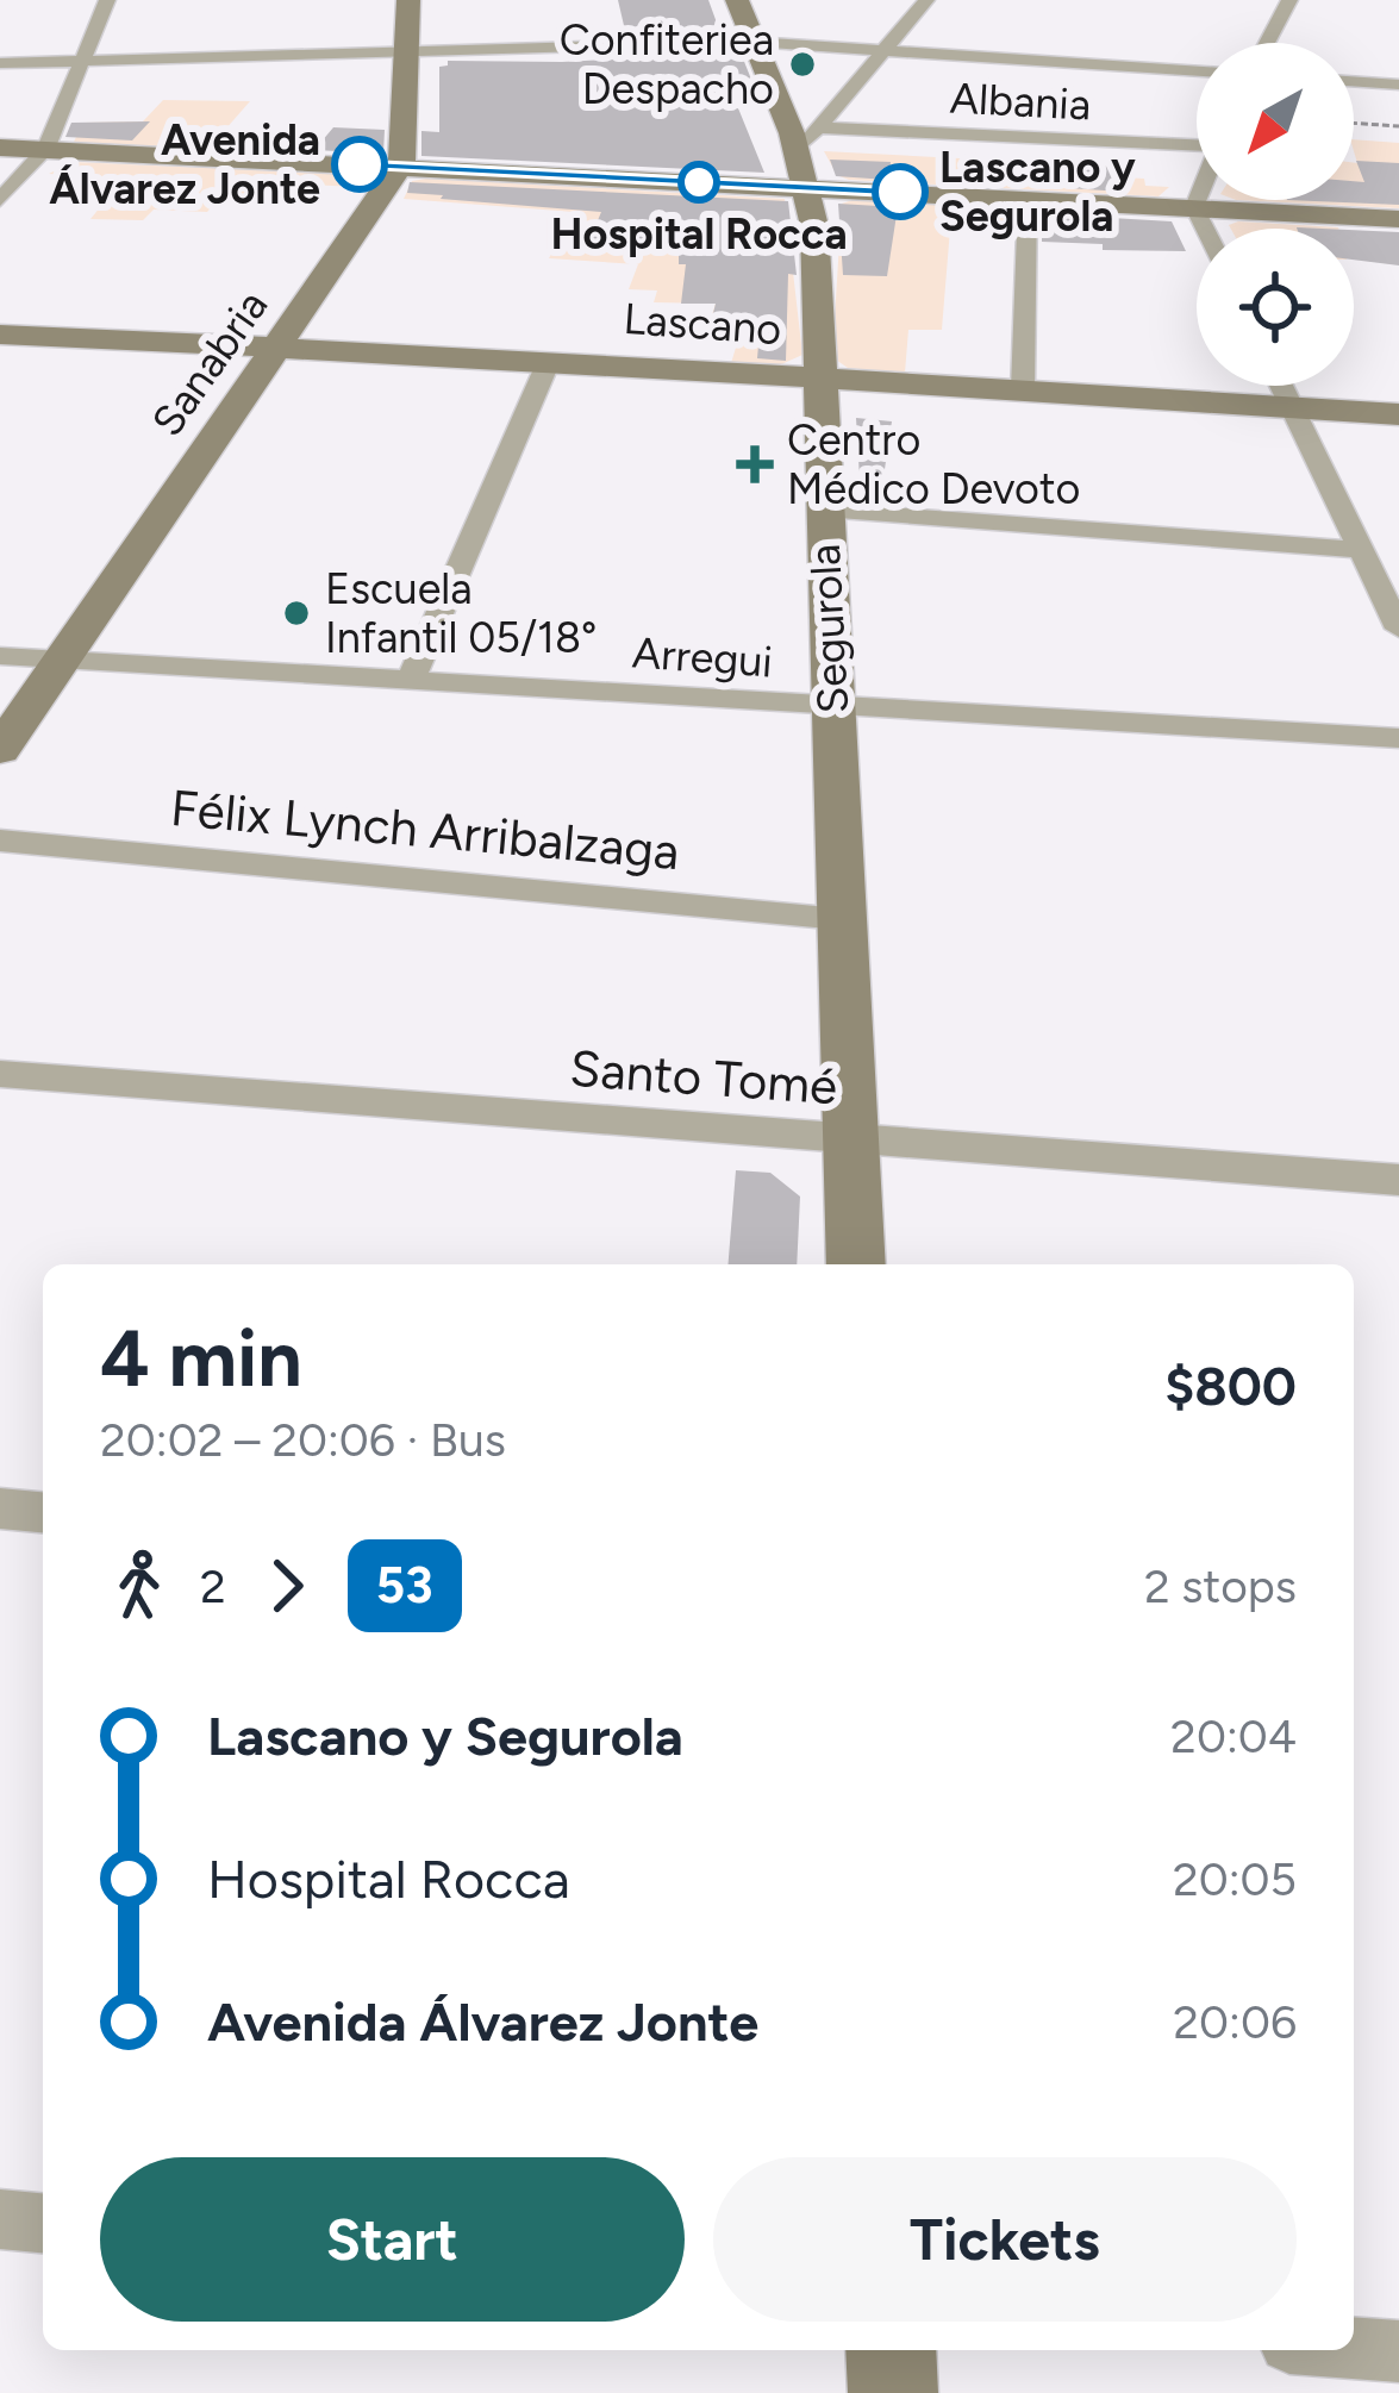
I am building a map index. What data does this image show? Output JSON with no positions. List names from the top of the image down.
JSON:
{
  "streets": {
    "street": [
      "Albania",
      "Lascano",
      "Sanabria",
      "Segurola",
      "Arregui",
      "Félix Lynch Arribalzaga",
      "Santo Tomé"
    ]
  },
  "crossings": [
    ["Lascano", "Sanabria"],
    ["Lascano", "Segurola"],
    ["Sanabria", "Arregui"],
    ["Segurola", "Arregui"],
    ["Segurola", "Félix Lynch Arribalzaga"],
    ["Segurola", "Santo Tomé"]
  ],
  "places": {
    "other": [
      "Confiteriea Despacho",
      "Avenida Álvarez Jonte",
      "Hospital Rocca",
      "Lascano y Segurola",
      "Escuela Infantil 05/18°"
    ],
    "health": ["Centro Médico Devoto"]
  },
  "lines": ["bus line 53"],
  "north": "bottom left",
  "page": {
    "heading": ["4 min", "20:02 – 20:06 · Bus", "$800"],
    "legs": ["2", "53", "2 stops"],
    "list": [
      {
        "name": "Lascano y Segurola",
        "value": "20:04"
      },
      {
        "name": "Hospital Rocca",
        "value": "20:05"
      },
      {
        "name": "Avenida Álvarez Jonte",
        "value": "20:06"
      }
    ],
    "buttons": ["Start", "Tickets"]
  }
}
